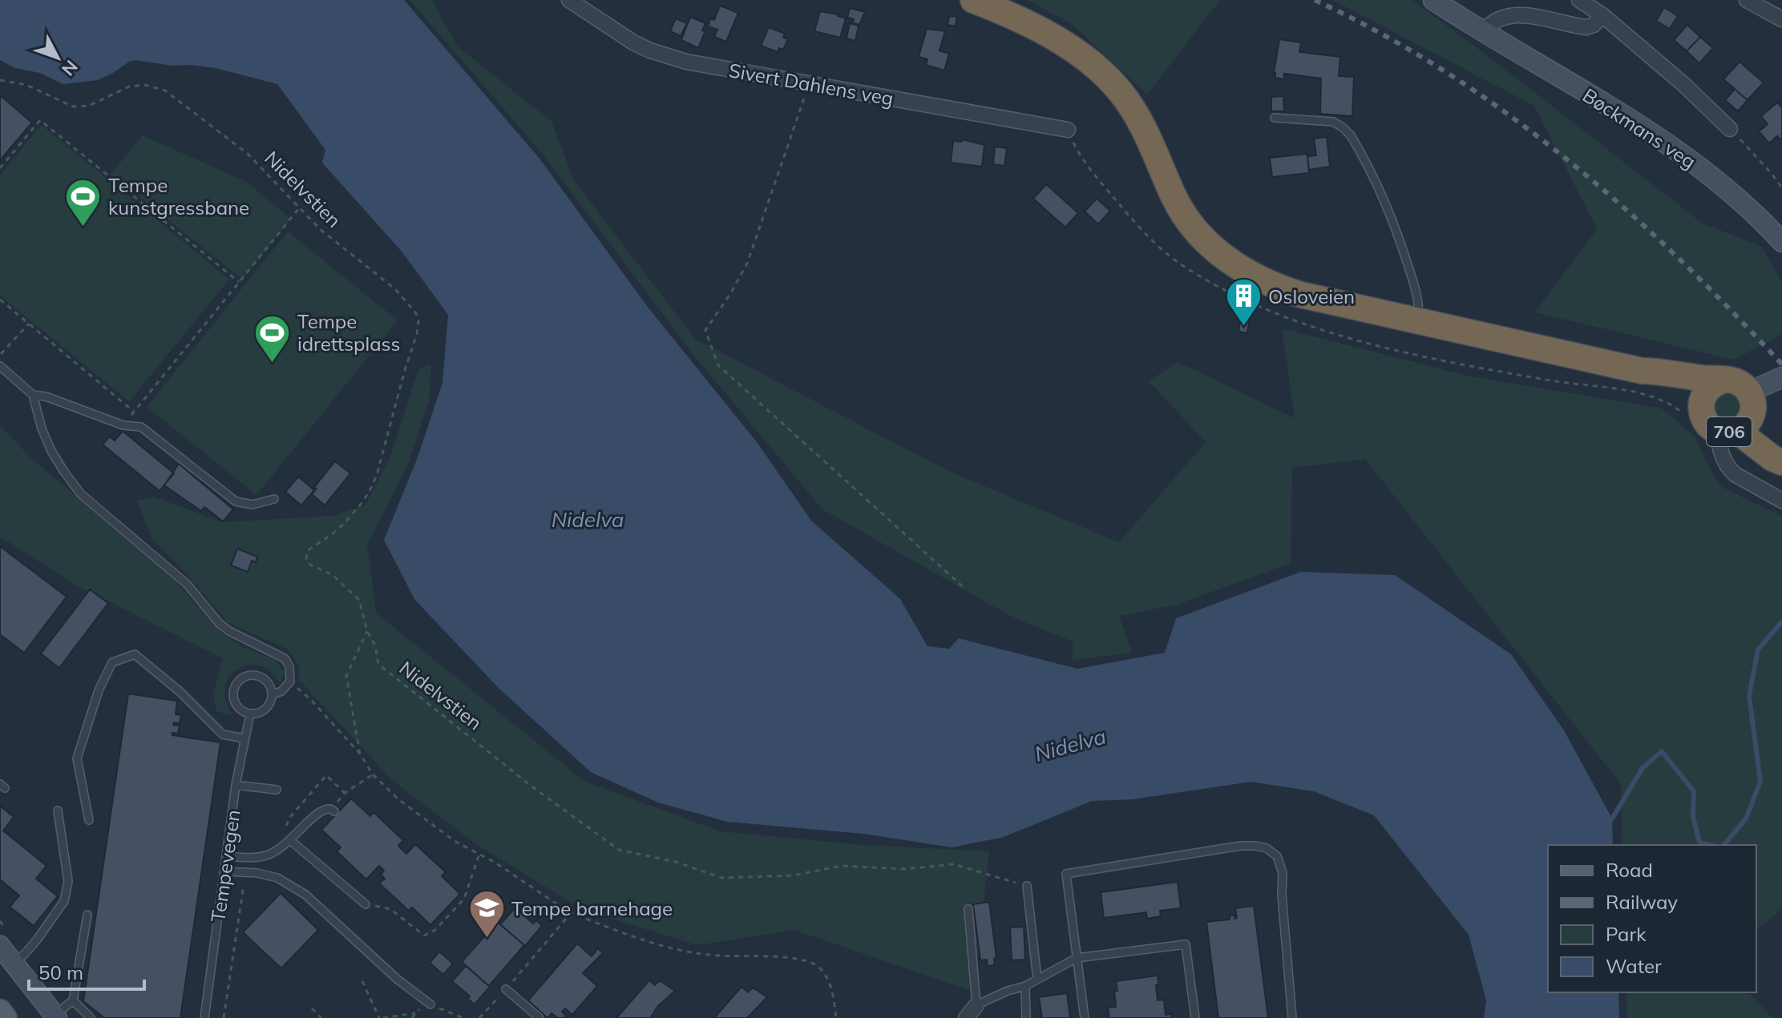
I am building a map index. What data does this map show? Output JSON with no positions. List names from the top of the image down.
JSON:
{
  "streets": {
    "highway": ["706"],
    "main road": ["Bøckmans veg"],
    "street": ["Sivert Dahlens veg"],
    "lane": ["Tempevegen"],
    "path": ["Nidelvstien"]
  },
  "water": ["Nidelva"],
  "places": {
    "sports": ["Tempe kunstgressbane", "Tempe idrettsplass"],
    "building": ["Osloveien"],
    "school or university": ["Tempe barnehage"]
  },
  "legend": [
    "Road",
    "Railway",
    "Park",
    "Water"
  ],
  "scale_bar": "50 m",
  "north": "bottom right"
}
